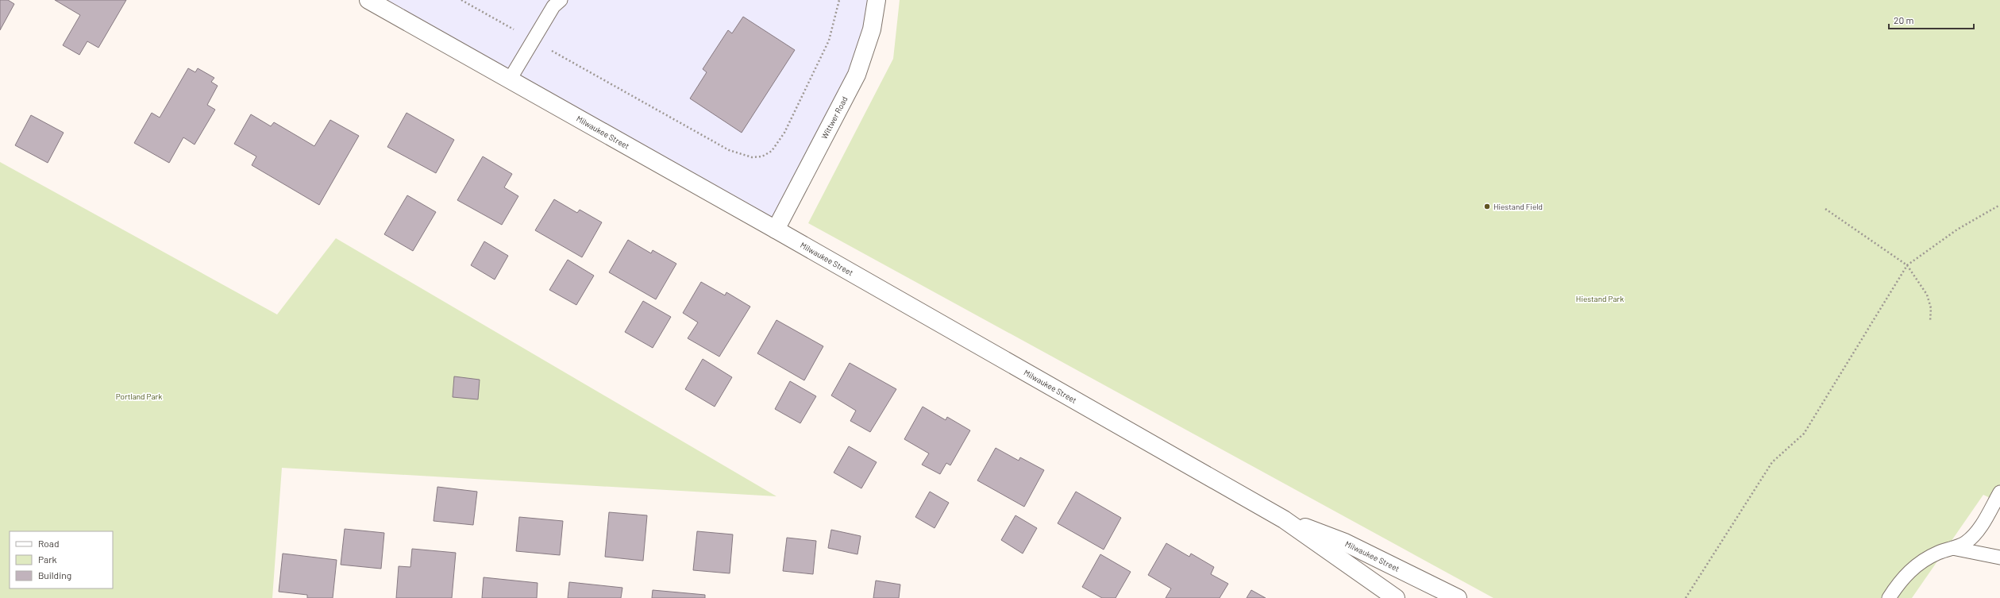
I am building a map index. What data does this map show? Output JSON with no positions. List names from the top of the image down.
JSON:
{
  "streets": {
    "street": ["Wittwer Road", "Milwaukee Street"]
  },
  "crossings": [
    ["Wittwer Road", "Milwaukee Street"]
  ],
  "parks": ["Hiestand Park", "Portland Park"],
  "places": ["Hiestand Field"],
  "legend": ["Road", "Park", "Building"],
  "scale_bar": "20 m"
}
